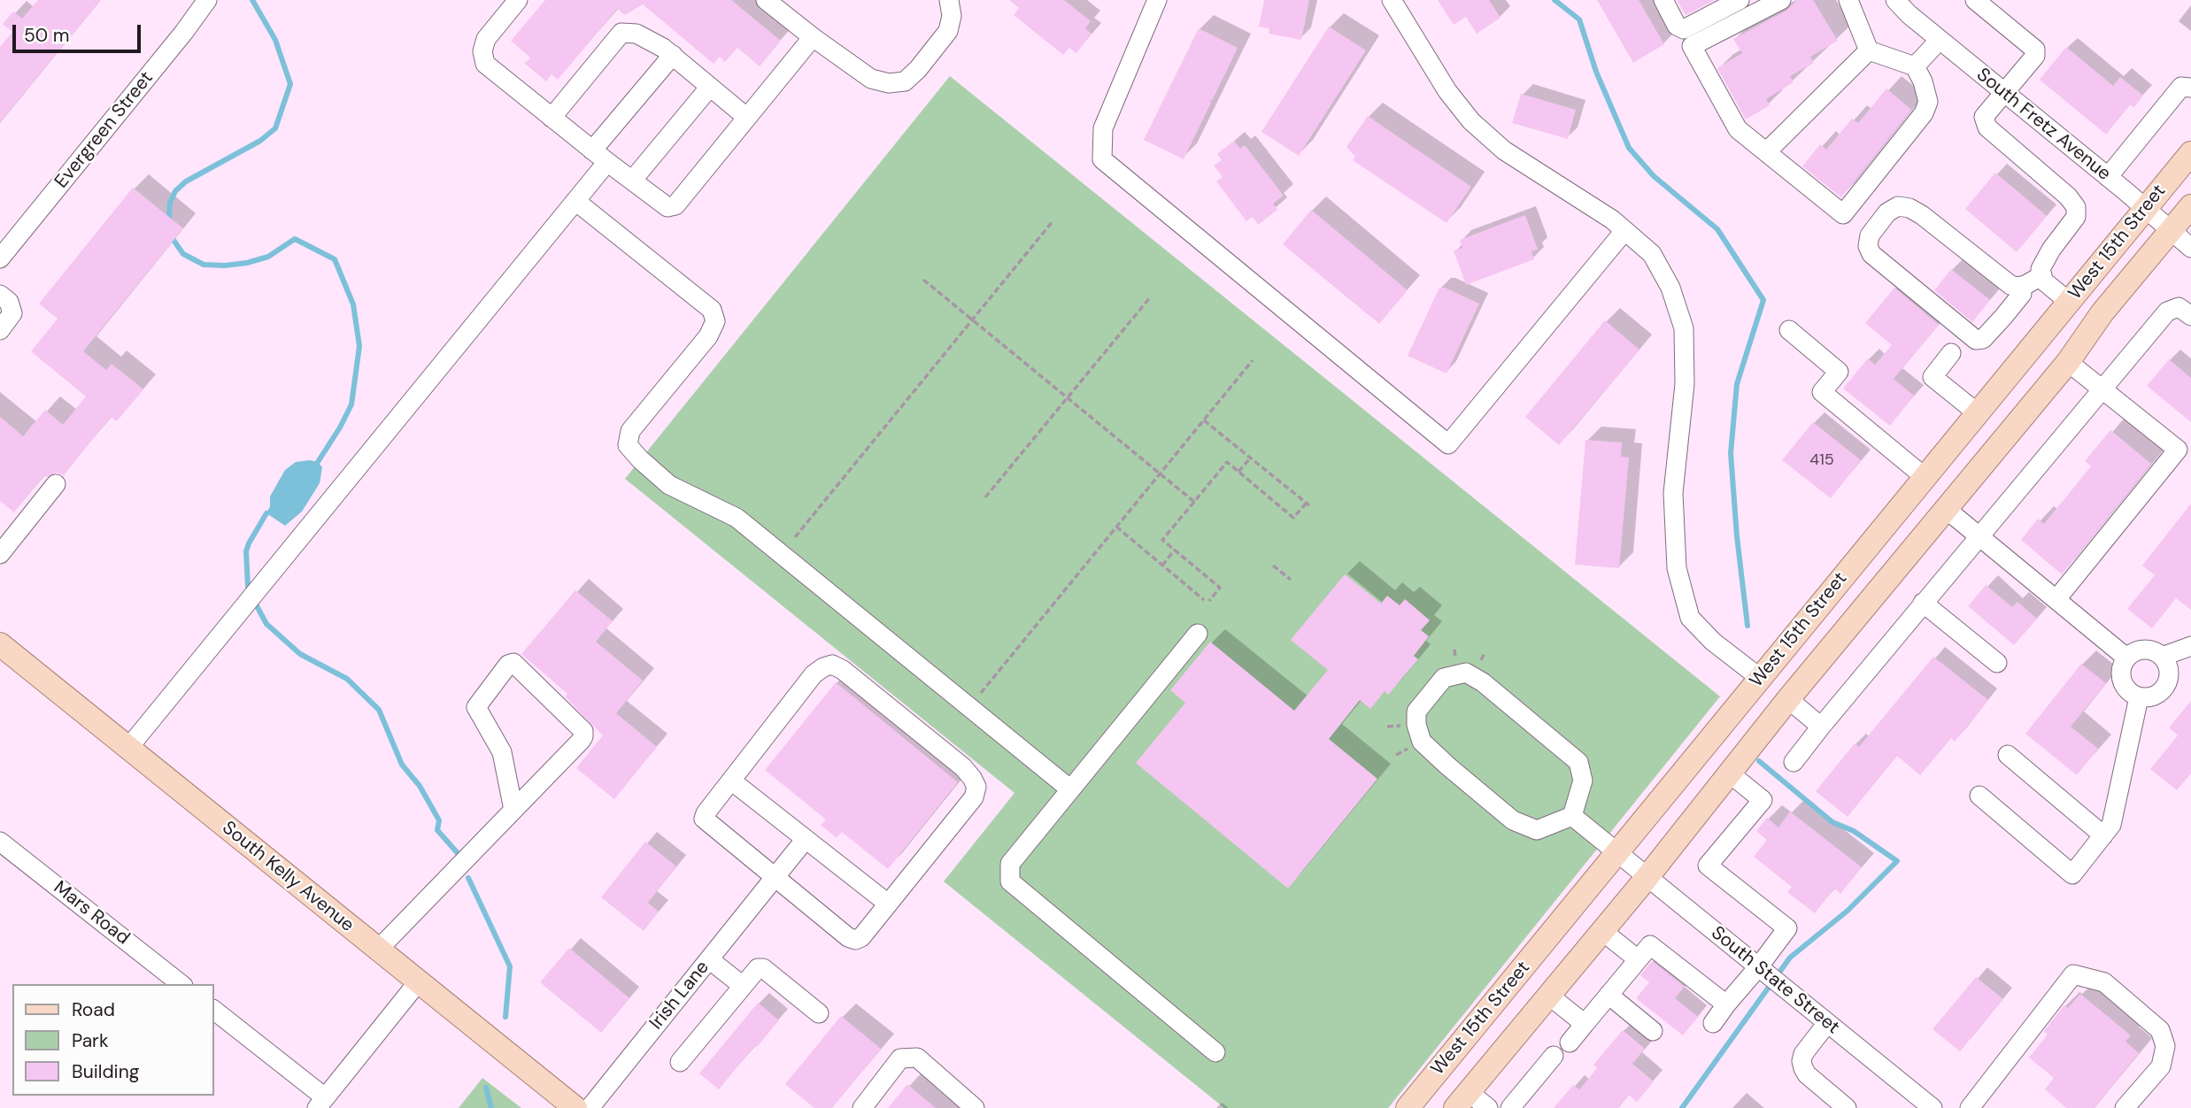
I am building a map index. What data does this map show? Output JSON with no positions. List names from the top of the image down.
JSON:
{
  "streets": {
    "main road": ["West 15th Street", "South Kelly Avenue"],
    "street": [
      "South Fretz Avenue",
      "Evergreen Street",
      "Mars Road",
      "South State Street",
      "Irish Lane"
    ]
  },
  "crossings": [
    ["South Fretz Avenue", "West 15th Street"],
    ["West 15th Street", "South State Street"]
  ],
  "house_numbers": ["415"],
  "legend": ["Road", "Park", "Building"],
  "scale_bar": "50 m"
}
